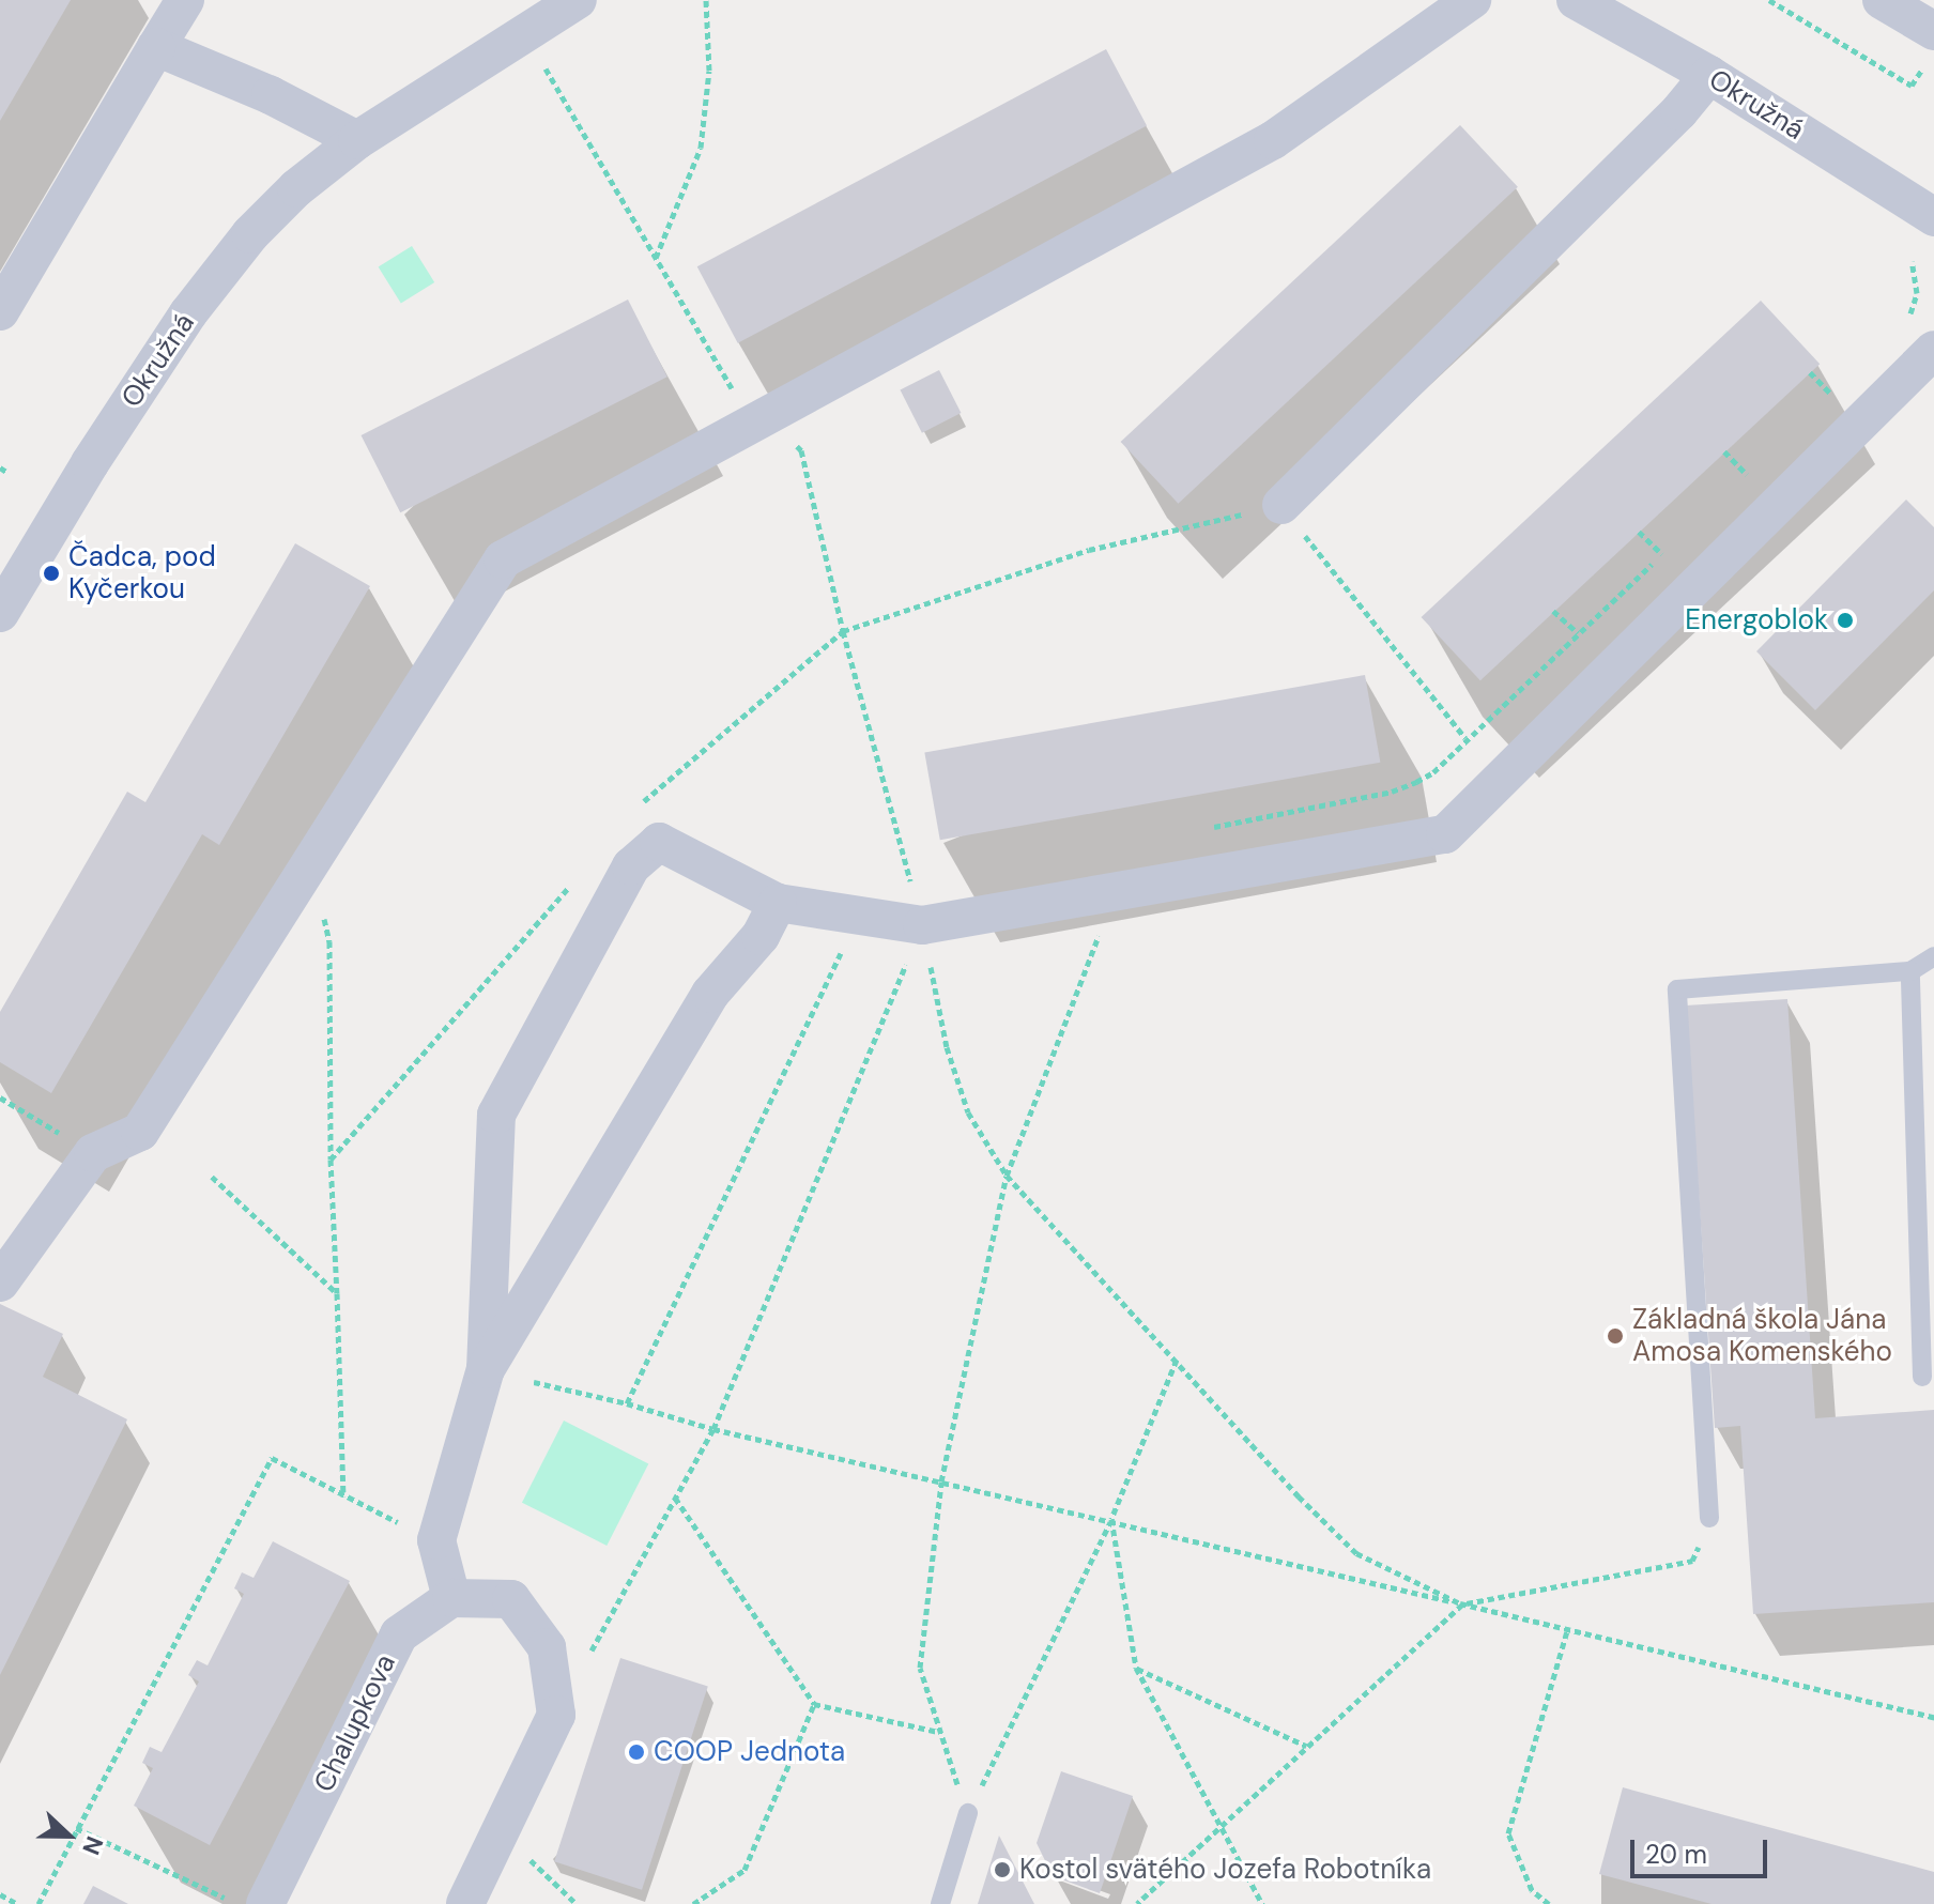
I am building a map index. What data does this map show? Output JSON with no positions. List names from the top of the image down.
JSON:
{
  "streets": {
    "street": ["Okružná", "Chalupkova"]
  },
  "places": [
    "Čadca, pod Kyčerkou",
    "Energoblok",
    "Základná škola Jána Amosa Komenského",
    "COOP Jednota",
    "Kostol svätého Jozefa Robotníka"
  ],
  "scale_bar": "20 m",
  "north": "right"
}
